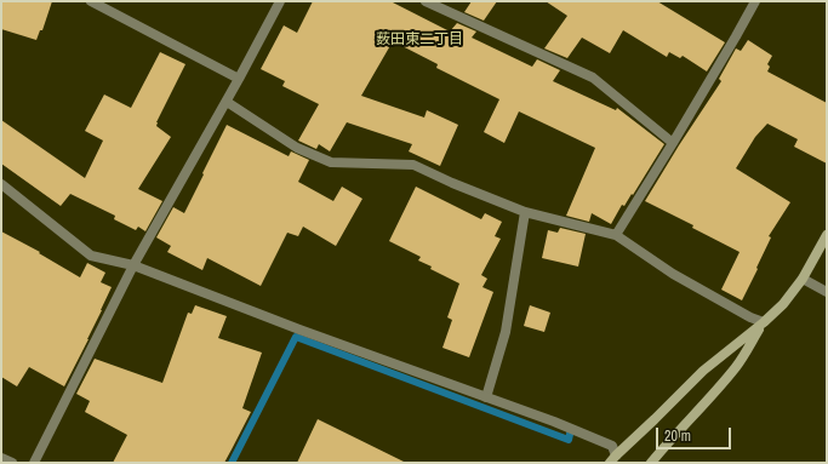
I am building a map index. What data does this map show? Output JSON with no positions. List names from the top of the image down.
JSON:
{
  "districts": ["薮田東二丁目"],
  "scale_bar": "20 m"
}
